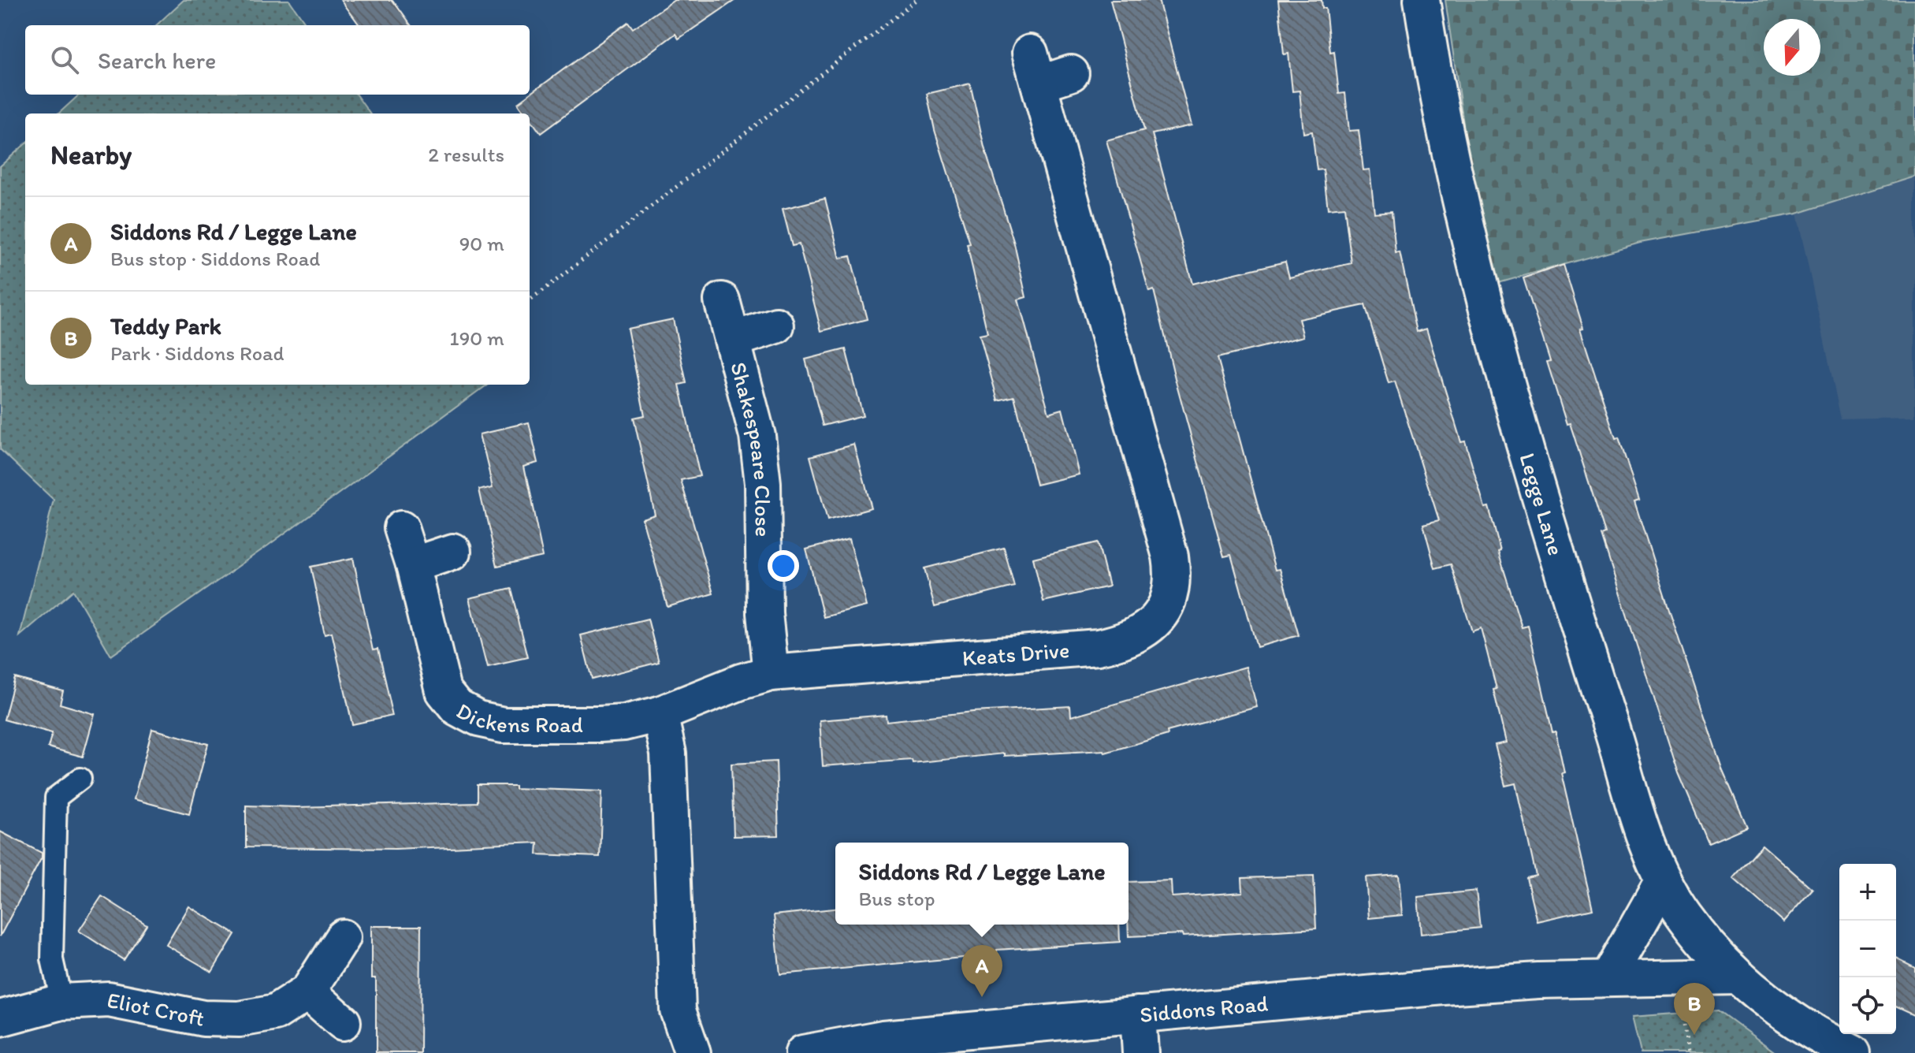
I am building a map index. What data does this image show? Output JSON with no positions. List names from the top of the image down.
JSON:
{
  "streets": {
    "street": [
      "Shakespeare Close",
      "Legge Lane",
      "Keats Drive",
      "Dickens Road",
      "Siddons Road",
      "Eliot Croft"
    ]
  },
  "crossings": [
    ["Shakespeare Close", "Keats Drive"],
    ["Legge Lane", "Siddons Road"],
    ["Keats Drive", "Dickens Road"]
  ],
  "north": "bottom",
  "page": {
    "search": "Search here",
    "heading": ["Nearby", "2 results"],
    "list": [
      {
        "mark": "A",
        "name": "Siddons Rd / Legge Lane",
        "note": "Bus stop · Siddons Road",
        "value": "90 m"
      },
      {
        "mark": "B",
        "name": "Teddy Park",
        "note": "Park · Siddons Road",
        "value": "190 m"
      }
    ],
    "popup": ["Siddons Rd / Legge Lane", "Bus stop"],
    "map_buttons": ["+", "−"],
    "pins": ["A", "B"]
  }
}
